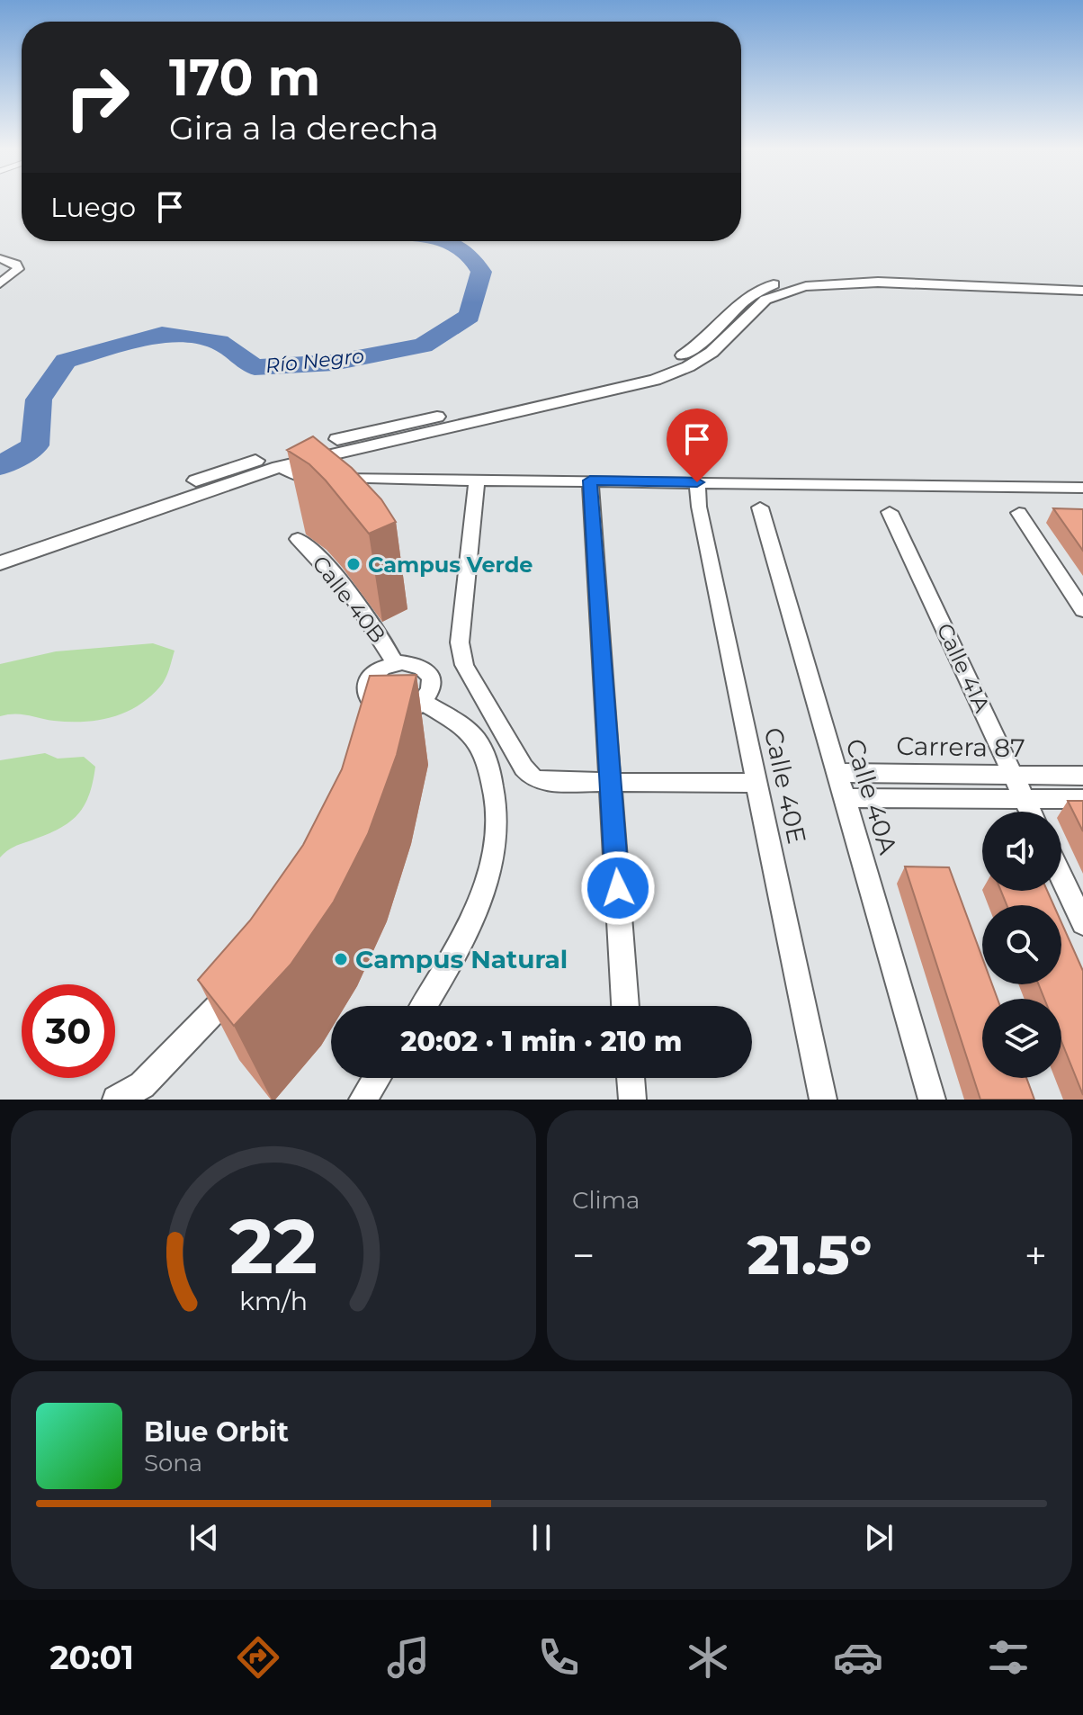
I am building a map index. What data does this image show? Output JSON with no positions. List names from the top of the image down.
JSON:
{
  "streets": {
    "street": [
      "Calle 40B",
      "Calle 41A",
      "Carrera 87",
      "Calle 40E",
      "Calle 40A"
    ]
  },
  "crossings": [
    ["Calle 41A", "Carrera 87"],
    ["Carrera 87", "Calle 40A"]
  ],
  "water": ["Río Negro"],
  "places": ["Campus Verde", "Campus Natural"],
  "page": {
    "turn": ["170 m", "Gira a la derecha"],
    "then": "Luego",
    "limit": "30",
    "trip": "20:02 · 1 min · 210 m",
    "tile": "Clima",
    "heat": ["−", "21.5°", "+"],
    "song": ["Blue Orbit", "Sona"],
    "tabs": "20:01",
    "gauge": ["22", "km/h"]
  }
}
